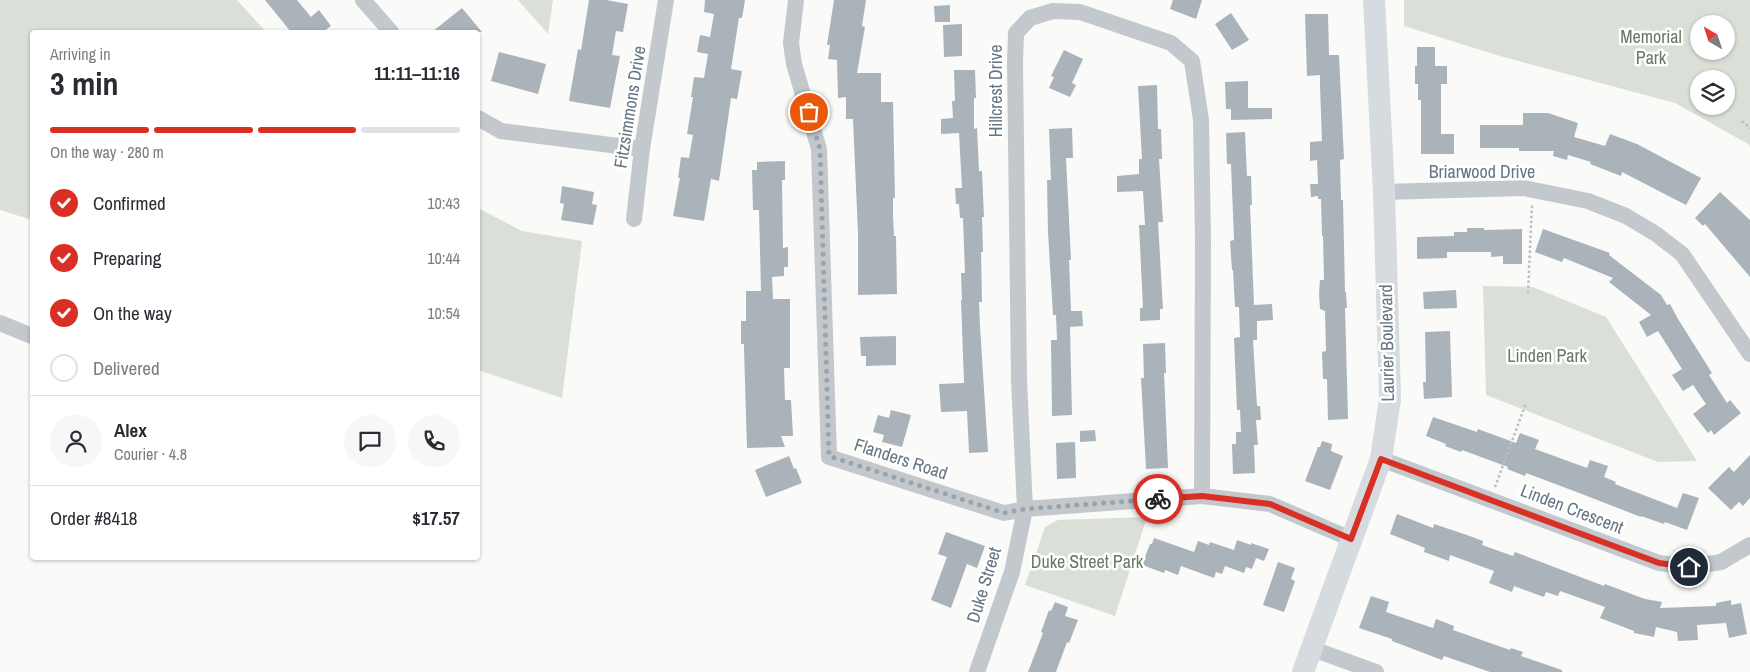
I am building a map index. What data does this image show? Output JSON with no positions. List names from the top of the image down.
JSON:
{
  "streets": {
    "street": [
      "Hillcrest Drive",
      "Fitzsimmons Drive",
      "Briarwood Drive",
      "Laurier Boulevard",
      "Flanders Road",
      "Linden Crescent",
      "Duke Street"
    ]
  },
  "crossings": [
    ["Hillcrest Drive", "Flanders Road"],
    ["Hillcrest Drive", "Duke Street"],
    ["Briarwood Drive", "Laurier Boulevard"],
    ["Laurier Boulevard", "Flanders Road"],
    ["Laurier Boulevard", "Linden Crescent"],
    ["Flanders Road", "Duke Street"]
  ],
  "parks": ["Memorial Park", "Linden Park", "Duke Street Park"],
  "north": "top left",
  "page": {
    "heading": ["3 min", "Arriving in", "11:11–11:16"],
    "panel": [
      "Alex",
      "Courier · 4.8",
      "Order #8418",
      "$17.57"
    ],
    "bar": "On the way · 280 m",
    "list": [
      ["Confirmed", "10:43"],
      ["Preparing", "10:44"],
      ["On the way", "10:54"],
      "Delivered"
    ]
  }
}
